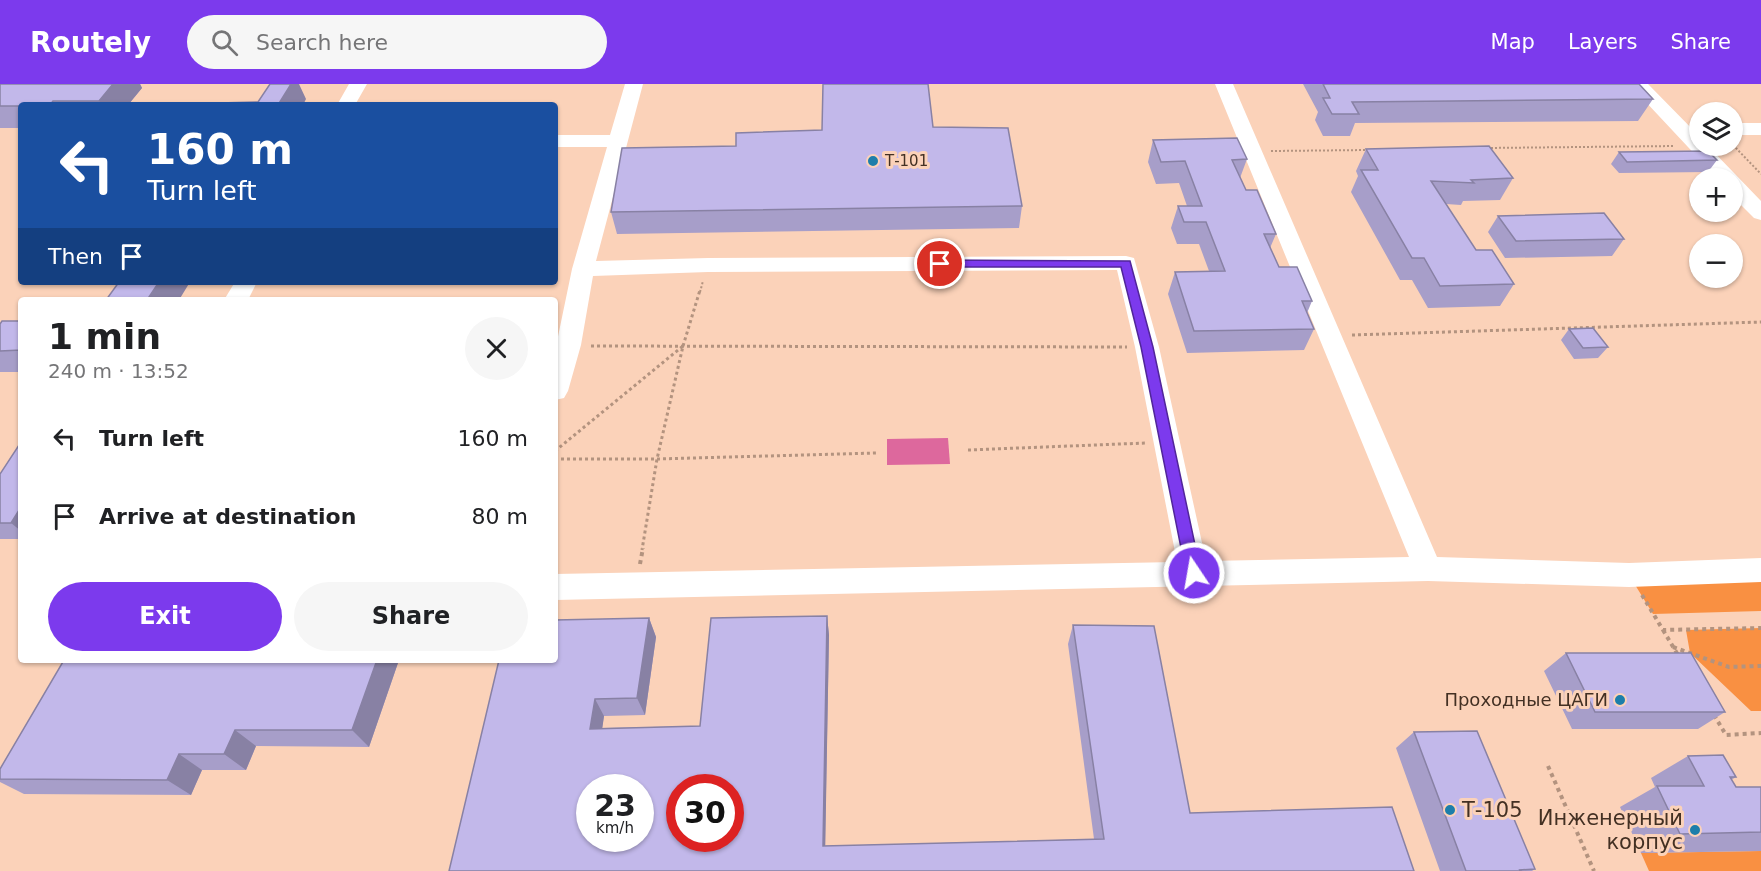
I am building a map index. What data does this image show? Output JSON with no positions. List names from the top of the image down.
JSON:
{
  "places": [
    "Т-101",
    "Проходные ЦАГИ",
    "Т-105",
    "Инженерный корпус"
  ],
  "page": {
    "header": "Routely",
    "search": "Search here",
    "nav": ["Map", "Layers", "Share"],
    "map_buttons": ["+", "−"],
    "turn": ["160 m", "Turn left"],
    "then": "Then",
    "heading": ["1 min", "240 m · 13:52"],
    "list": [
      {
        "name": "Turn left",
        "value": "160 m"
      },
      {
        "name": "Arrive at destination",
        "value": "80 m"
      }
    ],
    "buttons": ["Exit", "Share"],
    "speed": "23 km/h",
    "limit": "30"
  }
}
